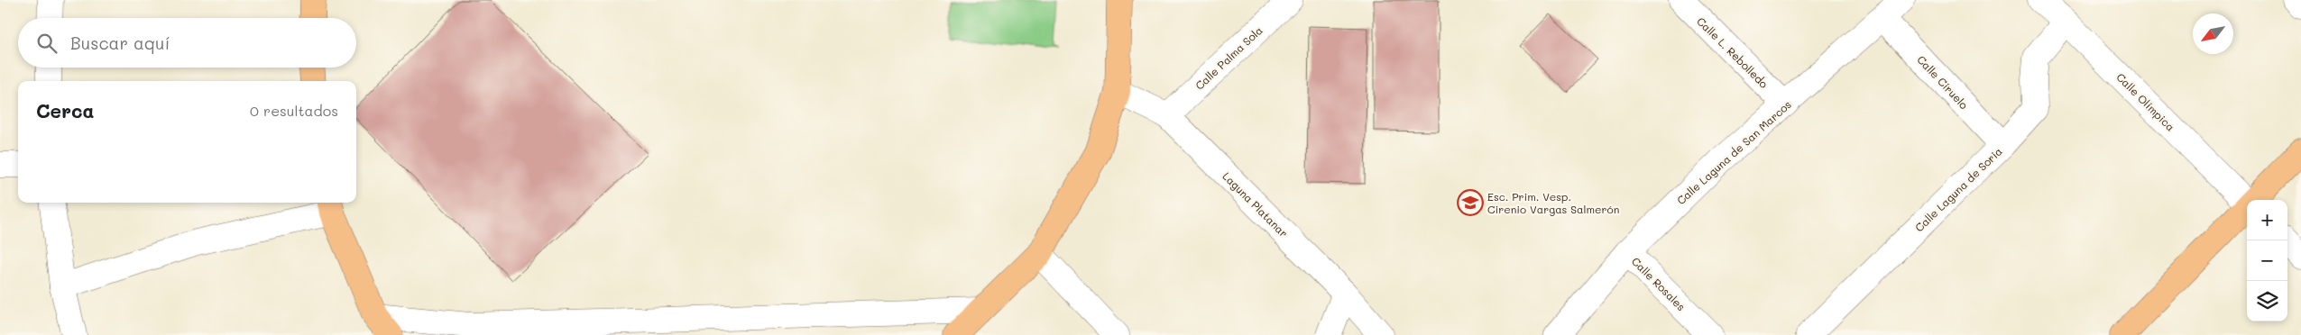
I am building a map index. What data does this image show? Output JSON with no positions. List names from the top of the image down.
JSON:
{
  "streets": {
    "street": [
      "Calle L. Rebolledo",
      "Calle Palma Sola",
      "Calle Ciruelo",
      "Calle Olímpica",
      "Calle Laguna de San Marcos",
      "Calle Laguna de Soria",
      "Laguna Platanar",
      "Calle Rosales"
    ]
  },
  "crossings": [
    ["Calle L. Rebolledo", "Calle Laguna de San Marcos"],
    ["Calle Palma Sola", "Laguna Platanar"],
    ["Calle Ciruelo", "Calle Laguna de San Marcos"],
    ["Calle Ciruelo", "Calle Laguna de Soria"],
    ["Calle Olímpica", "Calle Laguna de Soria"],
    ["Calle Laguna de San Marcos", "Calle Rosales"]
  ],
  "places": {
    "school or university": ["Esc. Prim. Vesp. Cirenio Vargas Salmerón"]
  },
  "north": "bottom left",
  "page": {
    "search": "Buscar aquí",
    "heading": ["Cerca", "0 resultados"],
    "map_buttons": ["+", "−"]
  }
}
